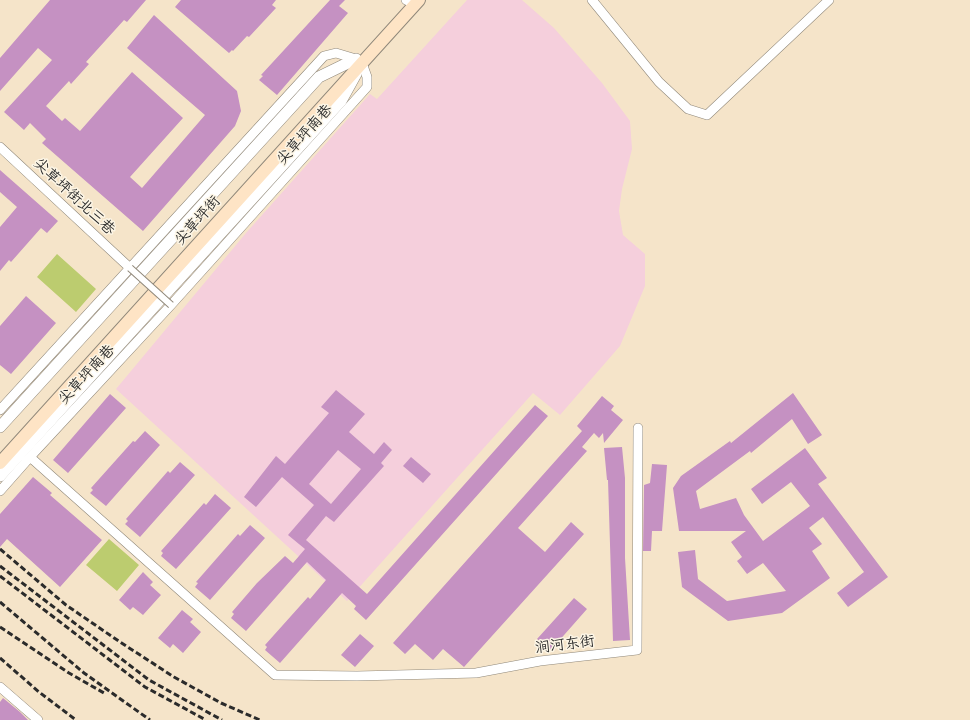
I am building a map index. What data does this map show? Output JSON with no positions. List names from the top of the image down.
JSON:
{
  "streets": {
    "main road": ["尖草坪街"],
    "street": ["尖草坪南巷", "尖草坪街北三巷", "涧河东街"]
  },
  "crossings": [
    ["尖草坪南巷", "尖草坪街"],
    ["尖草坪南巷", "涧河东街"]
  ]
}
